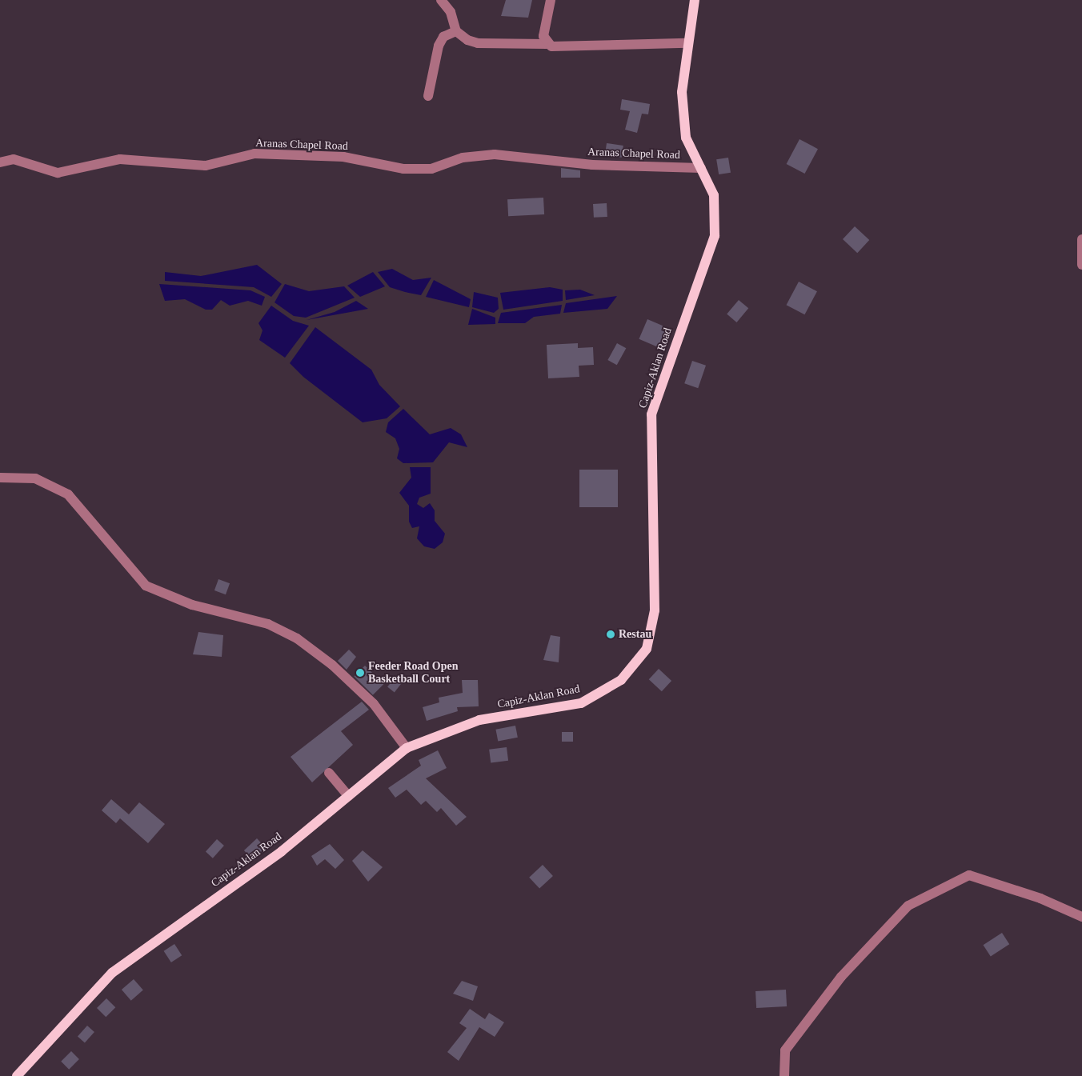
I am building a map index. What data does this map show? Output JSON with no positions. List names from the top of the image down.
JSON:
{
  "streets": {
    "main road": ["Capiz-Aklan Road"],
    "street": ["Aranas Chapel Road"]
  },
  "crossings": [
    ["Aranas Chapel Road", "Capiz-Aklan Road"]
  ],
  "places": ["Restau", "Feeder Road Open Basketball Court"]
}
